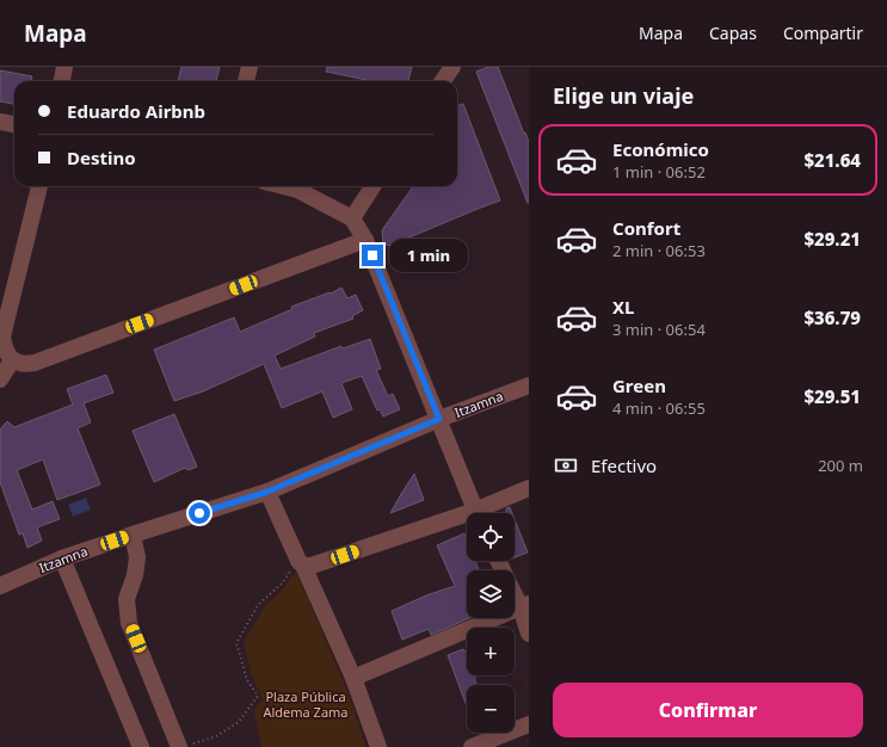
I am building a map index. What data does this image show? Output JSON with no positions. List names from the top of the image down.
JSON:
{
  "streets": {
    "street": ["Itzamna"]
  },
  "parks": ["Plaza Pública Aldema Zama"],
  "page": {
    "header": "Mapa",
    "nav": ["Mapa", "Capas", "Compartir"],
    "heading": "Elige un viaje",
    "banner": ["Eduardo Airbnb", "Destino"],
    "list": [
      {
        "name": "Económico",
        "note": "1 min · 06:52",
        "value": "$21.64"
      },
      {
        "name": "Confort",
        "note": "2 min · 06:53",
        "value": "$29.21"
      },
      {
        "name": "XL",
        "note": "3 min · 06:54",
        "value": "$36.79"
      },
      {
        "name": "Green",
        "note": "4 min · 06:55",
        "value": "$29.51"
      }
    ],
    "bubble": "1 min",
    "pay": ["Efectivo", "200 m"],
    "map_buttons": ["+", "−"],
    "buttons": "Confirmar"
  }
}
